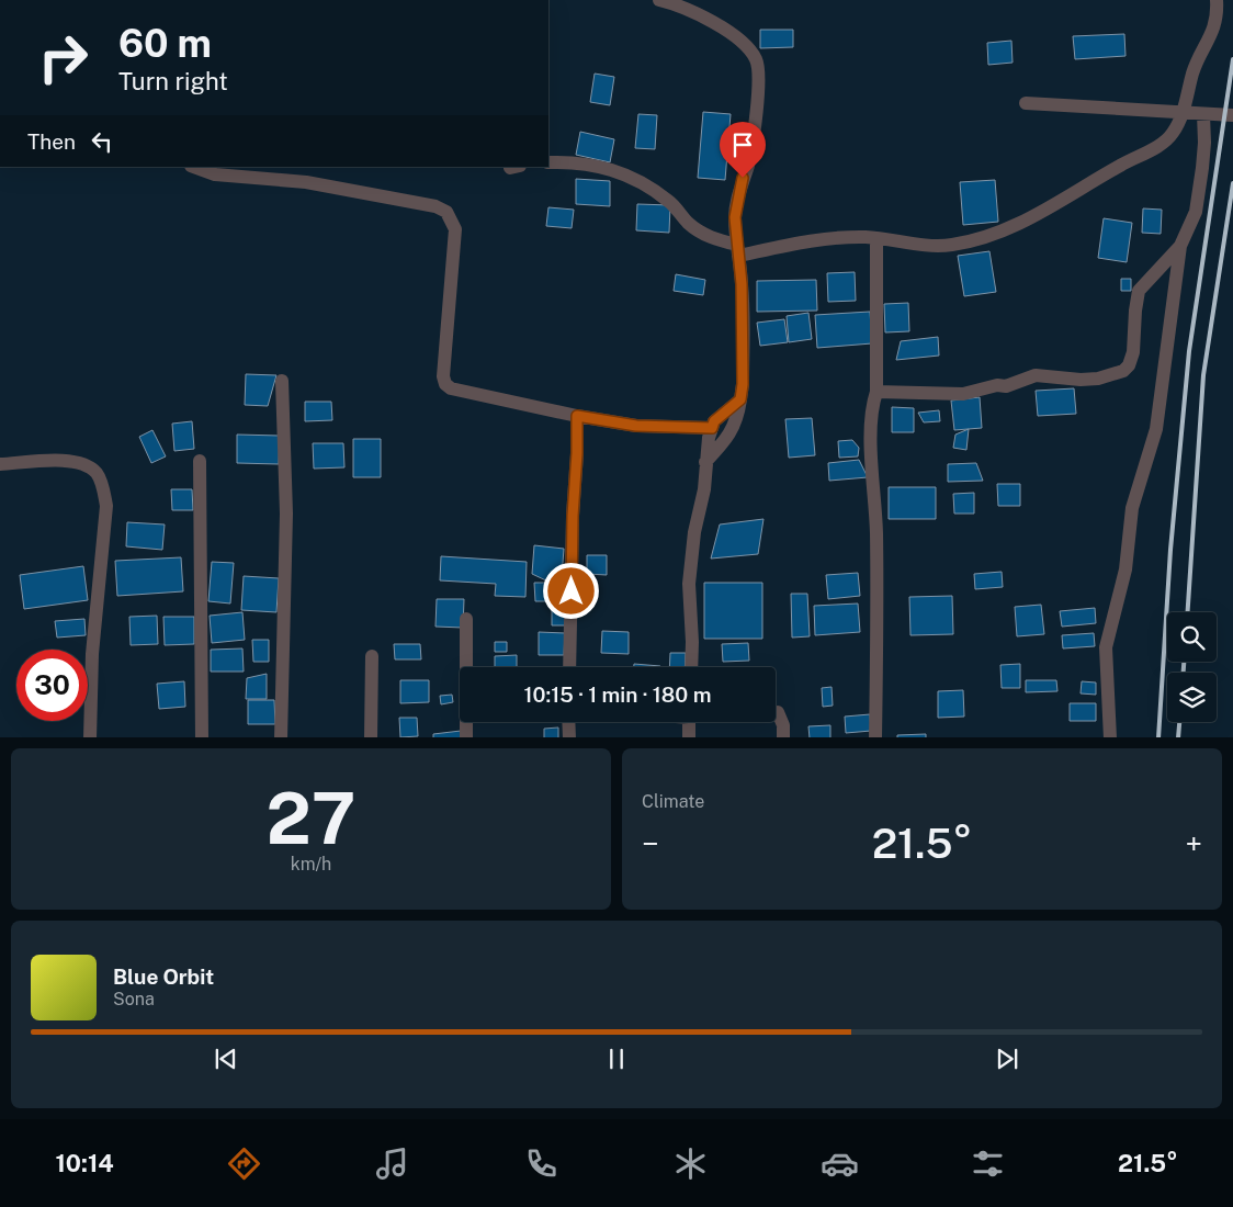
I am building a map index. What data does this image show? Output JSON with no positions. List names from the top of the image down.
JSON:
{
  "page": {
    "turn": ["60 m", "Turn right"],
    "then": "Then",
    "limit": "30",
    "trip": "10:15 · 1 min · 180 m",
    "tile": [
      ["27", "km/h"],
      "Climate"
    ],
    "heat": ["−", "21.5°", "+"],
    "song": ["Blue Orbit", "Sona"],
    "tabs": ["10:14", "21.5°"]
  }
}
